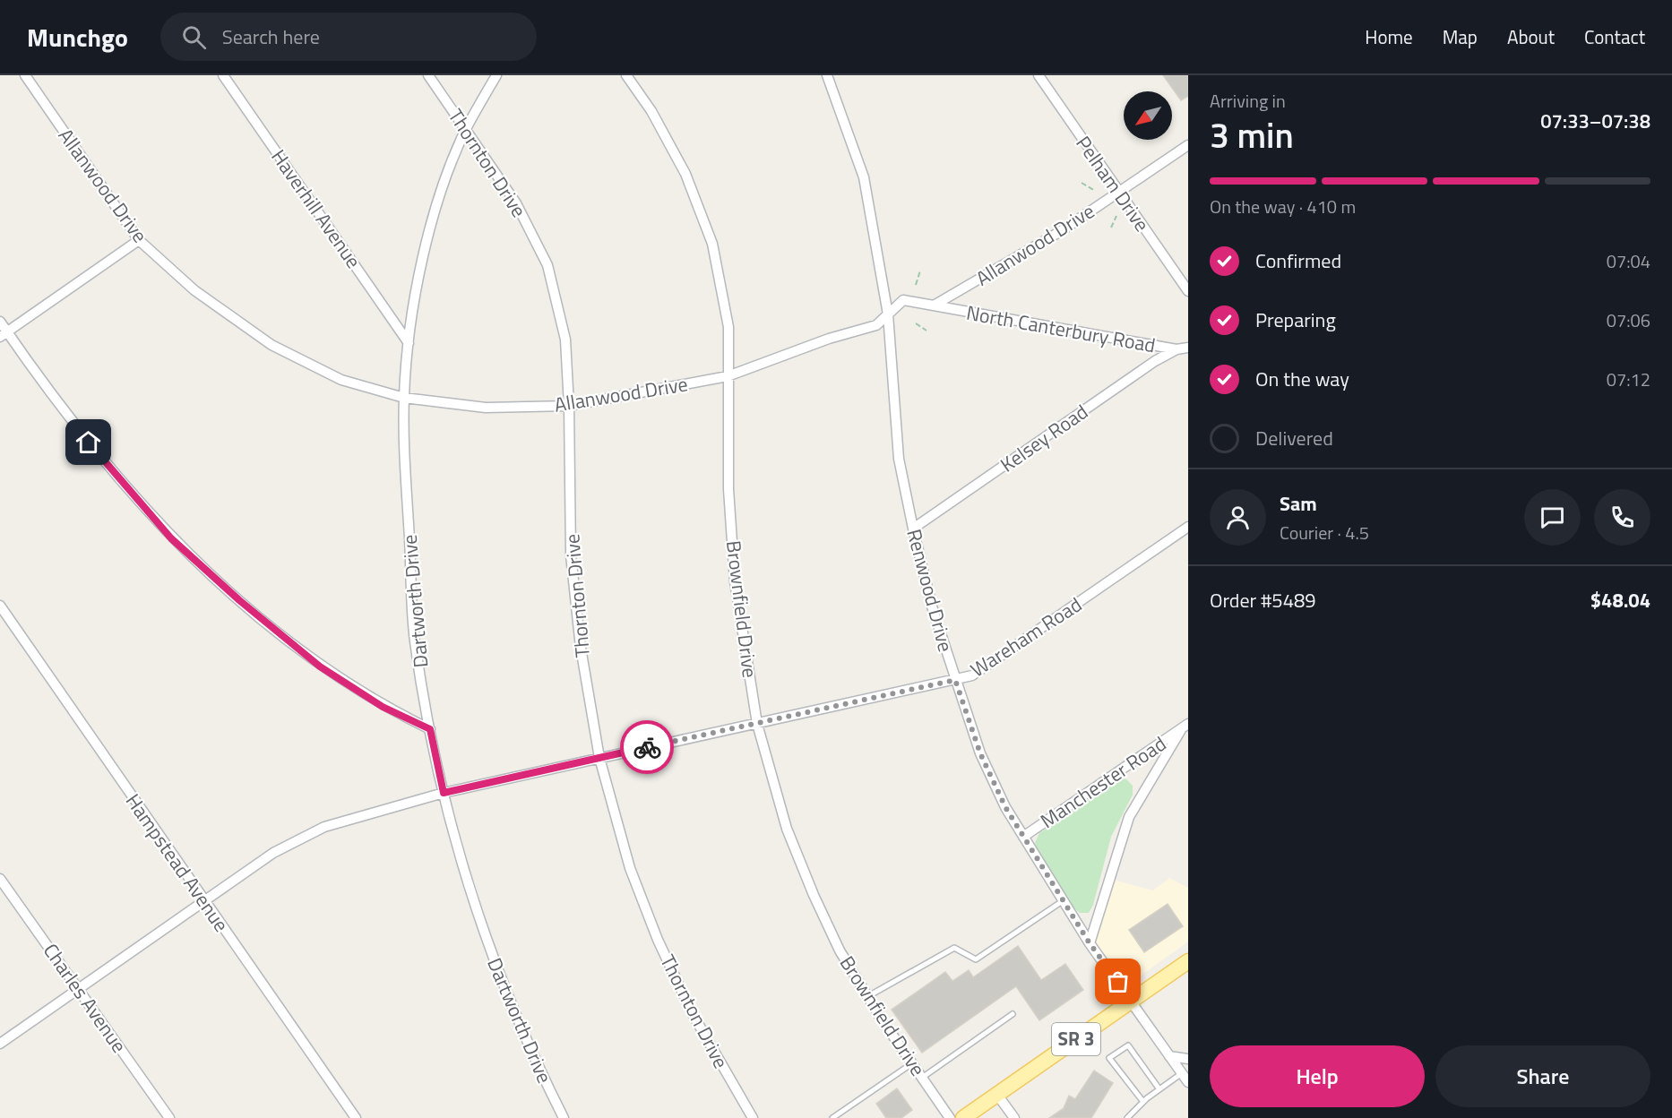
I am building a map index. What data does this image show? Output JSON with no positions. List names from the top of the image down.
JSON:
{
  "streets": {
    "main road": ["SR 3"],
    "street": [
      "Thornton Drive",
      "Pelham Drive",
      "Allanwood Drive",
      "Haverhill Avenue",
      "North Canterbury Road",
      "Kelsey Road",
      "Renwood Drive",
      "Dartworth Drive",
      "Brownfield Drive",
      "Wareham Road",
      "Manchester Road",
      "Hampstead Avenue",
      "Charles Avenue"
    ]
  },
  "crossings": [
    ["Thornton Drive", "Allanwood Drive"],
    ["Thornton Drive", "Dartworth Drive"],
    ["Thornton Drive", "Wareham Road"],
    ["Pelham Drive", "Allanwood Drive"],
    ["Allanwood Drive", "North Canterbury Road"],
    ["Allanwood Drive", "Renwood Drive"],
    ["Allanwood Drive", "Dartworth Drive"],
    ["Allanwood Drive", "Brownfield Drive"],
    ["Haverhill Avenue", "Dartworth Drive"],
    ["North Canterbury Road", "Kelsey Road"],
    ["Kelsey Road", "Renwood Drive"],
    ["Renwood Drive", "Wareham Road"],
    ["Renwood Drive", "Manchester Road"],
    ["Renwood Drive", "SR 3"],
    ["Dartworth Drive", "Wareham Road"],
    ["Brownfield Drive", "Wareham Road"],
    ["Wareham Road", "Hampstead Avenue"],
    ["Wareham Road", "Charles Avenue"]
  ],
  "north": "bottom left",
  "page": {
    "header": "Munchgo",
    "search": "Search here",
    "nav": [
      "Home",
      "Map",
      "About",
      "Contact"
    ],
    "heading": ["3 min", "Arriving in", "07:33–07:38"],
    "panel": [
      "Sam",
      "Courier · 4.5",
      "Order #5489",
      "$48.04"
    ],
    "bar": "On the way · 410 m",
    "list": [
      ["Confirmed", "07:04"],
      ["Preparing", "07:06"],
      ["On the way", "07:12"],
      "Delivered"
    ],
    "buttons": ["Help", "Share"]
  }
}
